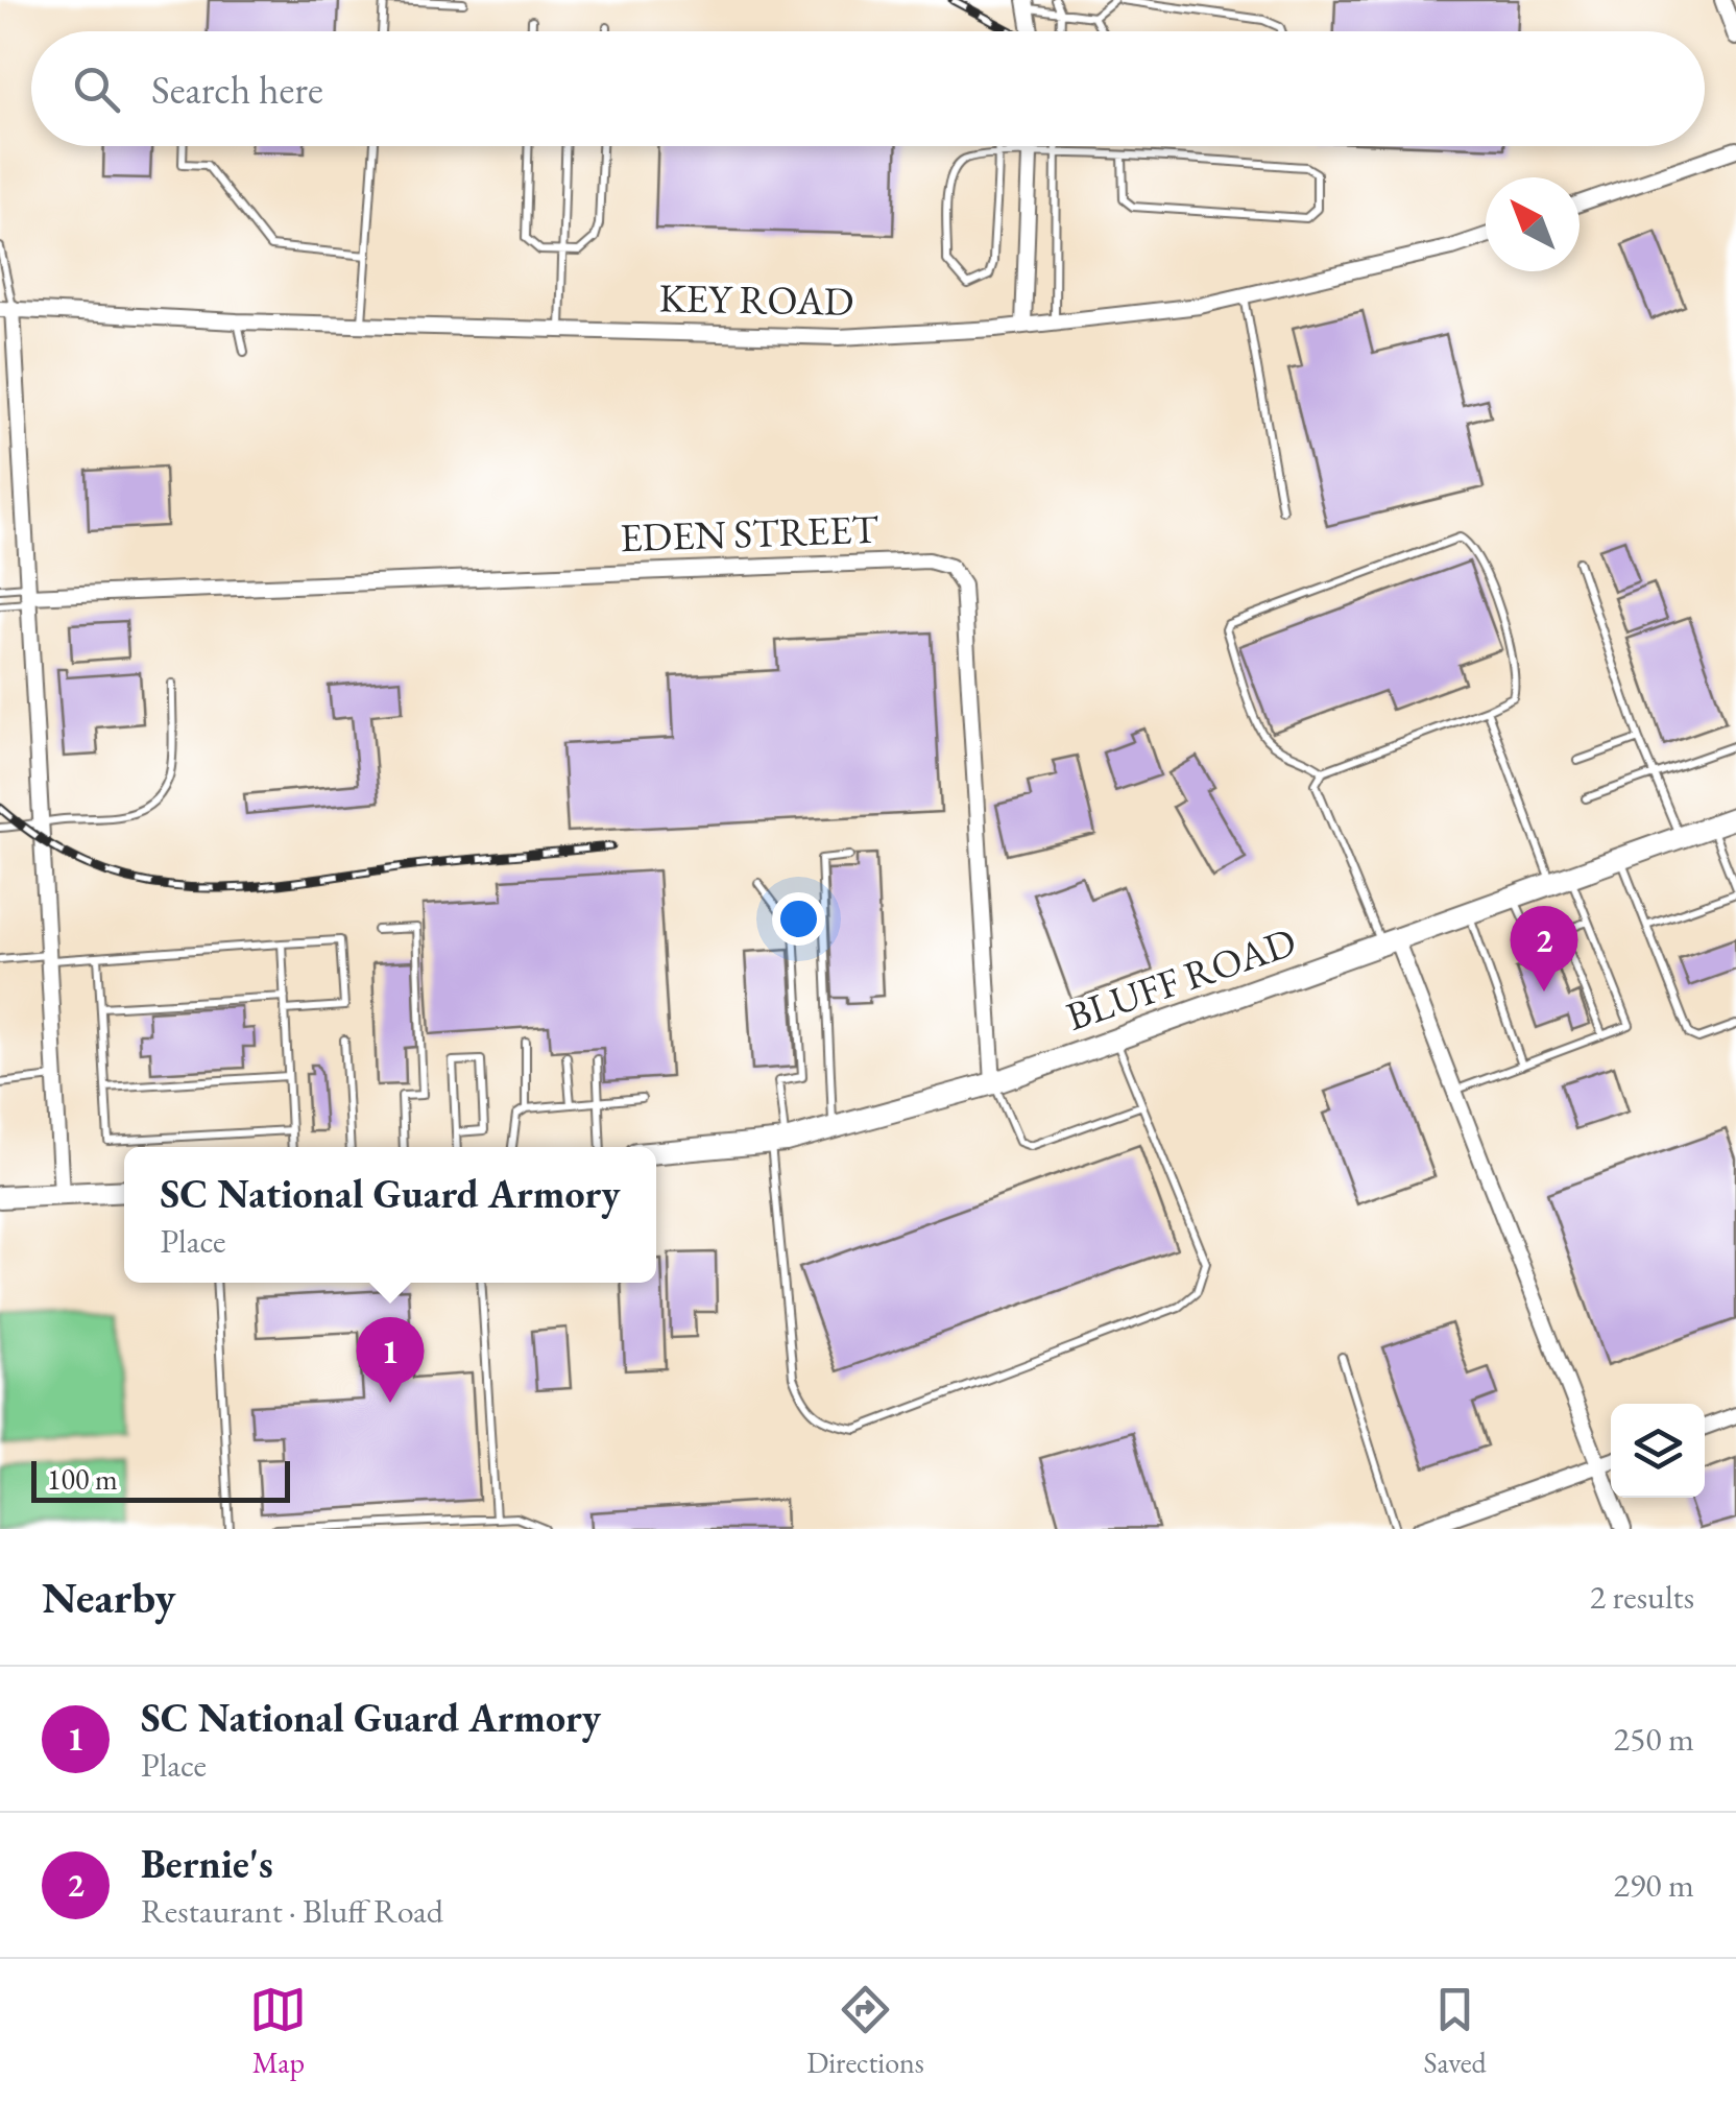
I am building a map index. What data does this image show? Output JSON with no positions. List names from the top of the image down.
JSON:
{
  "streets": {
    "main road": ["BLUFF ROAD"],
    "street": ["KEY ROAD", "EDEN STREET"]
  },
  "crossings": [
    ["EDEN STREET", "BLUFF ROAD"]
  ],
  "scale_bar": "100 m",
  "north": "top left",
  "page": {
    "search": "Search here",
    "pins": ["2", "1"],
    "popup": ["SC National Guard Armory", "Place"],
    "scale": "100 m",
    "heading": ["Nearby", "2 results"],
    "list": [
      {
        "mark": "1",
        "name": "SC National Guard Armory",
        "note": "Place",
        "value": "250 m"
      },
      {
        "mark": "2",
        "name": "Bernie's",
        "note": "Restaurant · Bluff Road",
        "value": "290 m"
      }
    ],
    "nav": ["Map", "Directions", "Saved"]
  }
}
